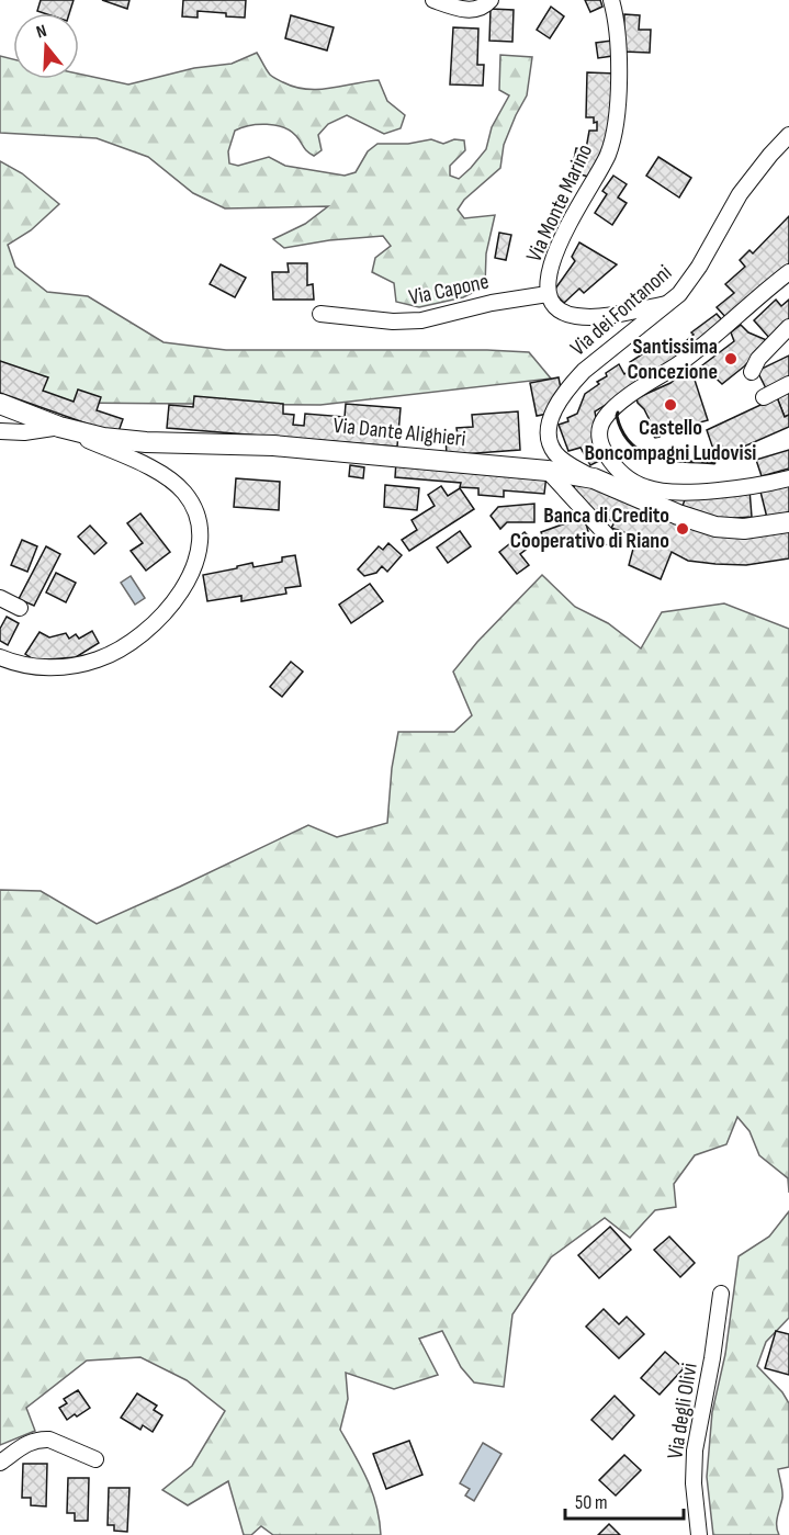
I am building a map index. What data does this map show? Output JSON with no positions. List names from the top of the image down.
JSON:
{
  "streets": {
    "main road": ["Via Dante Alighieri"],
    "street": [
      "Via Monte Marino",
      "Via Capone",
      "Via dei Fontanoni",
      "Via degli Olivi"
    ]
  },
  "crossings": [
    ["Via Monte Marino", "Via Capone"],
    ["Via Monte Marino", "Via dei Fontanoni"],
    ["Via dei Fontanoni", "Via Dante Alighieri"]
  ],
  "places": ["Santissima Concezione", "Castello Boncompagni Ludovisi", "Banca di Credito Cooperativo di Riano"],
  "scale_bar": "50 m",
  "north": "top"
}
